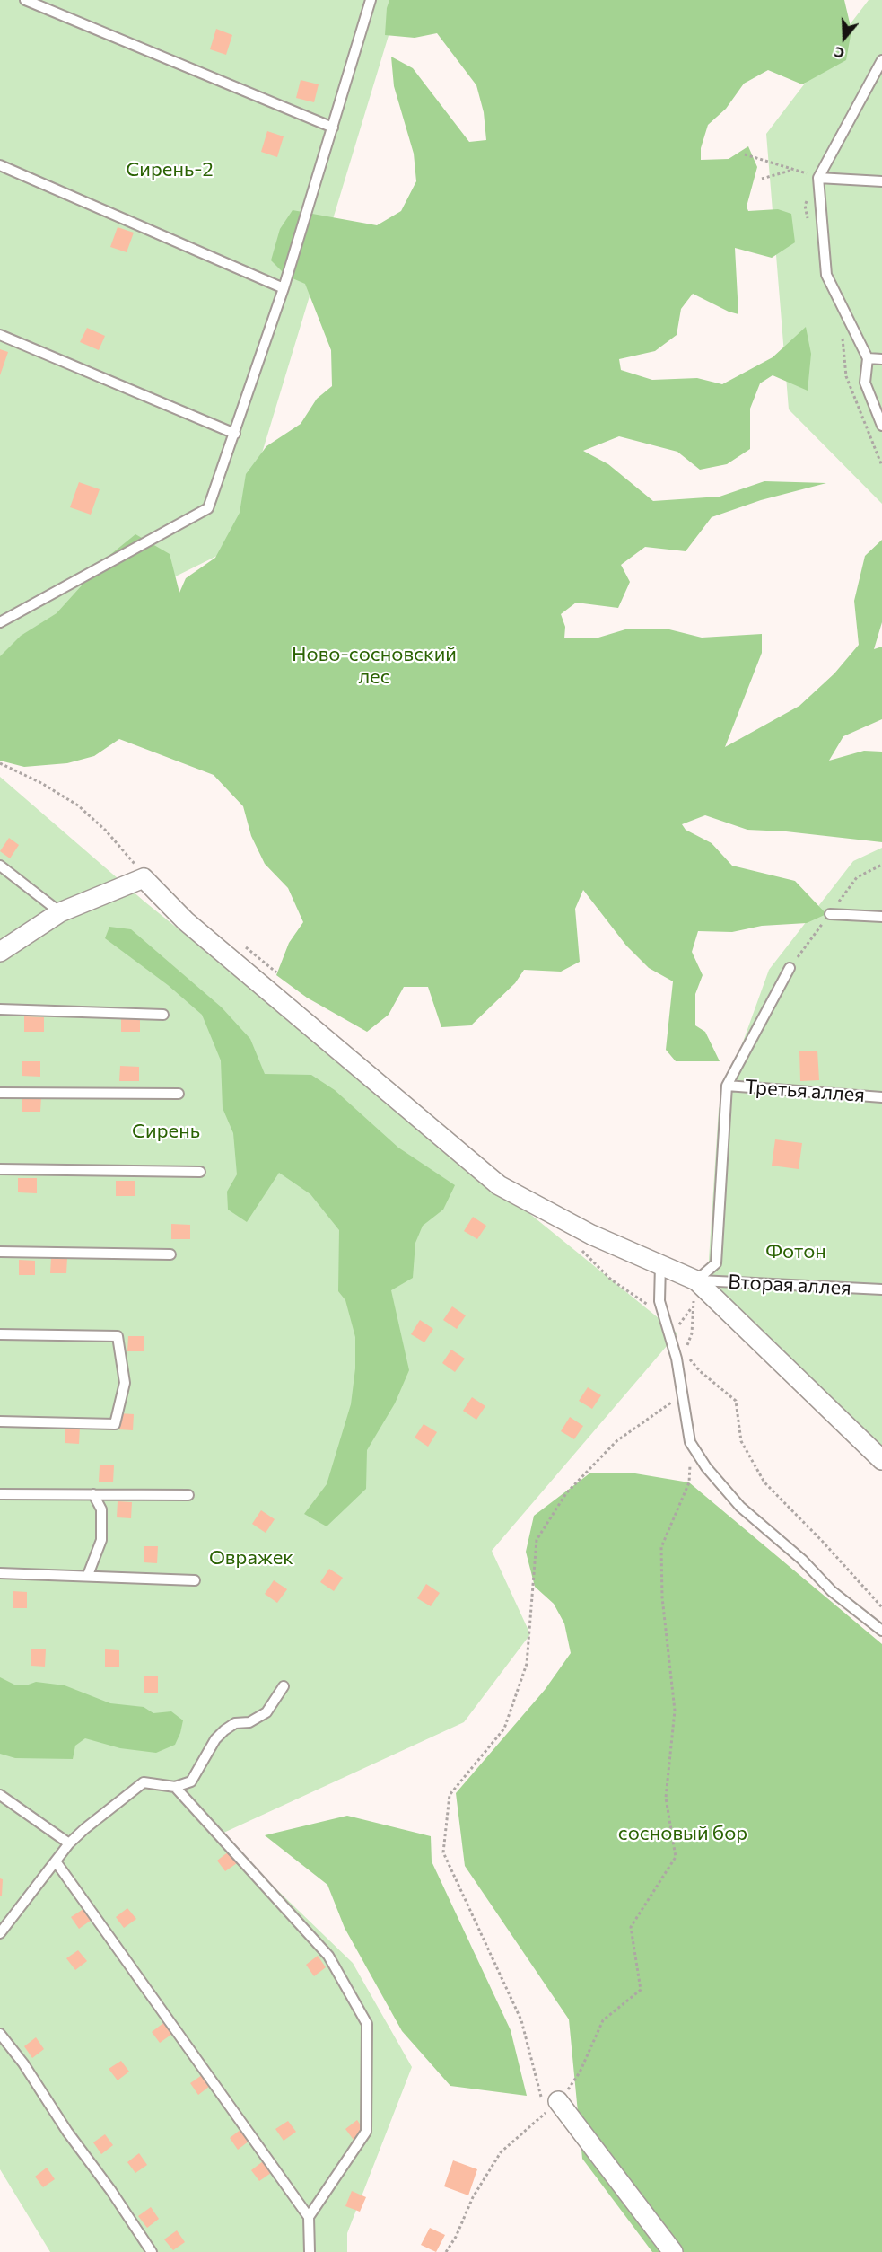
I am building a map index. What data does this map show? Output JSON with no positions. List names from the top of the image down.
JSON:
{
  "streets": {
    "lane": ["Третья аллея", "Вторая аллея"]
  },
  "parks": [
    "Сирень-2",
    "Ново-сосновский лес",
    "Сирень",
    "Фотон",
    "Овражек",
    "сосновый бор"
  ],
  "north": "bottom"
}
